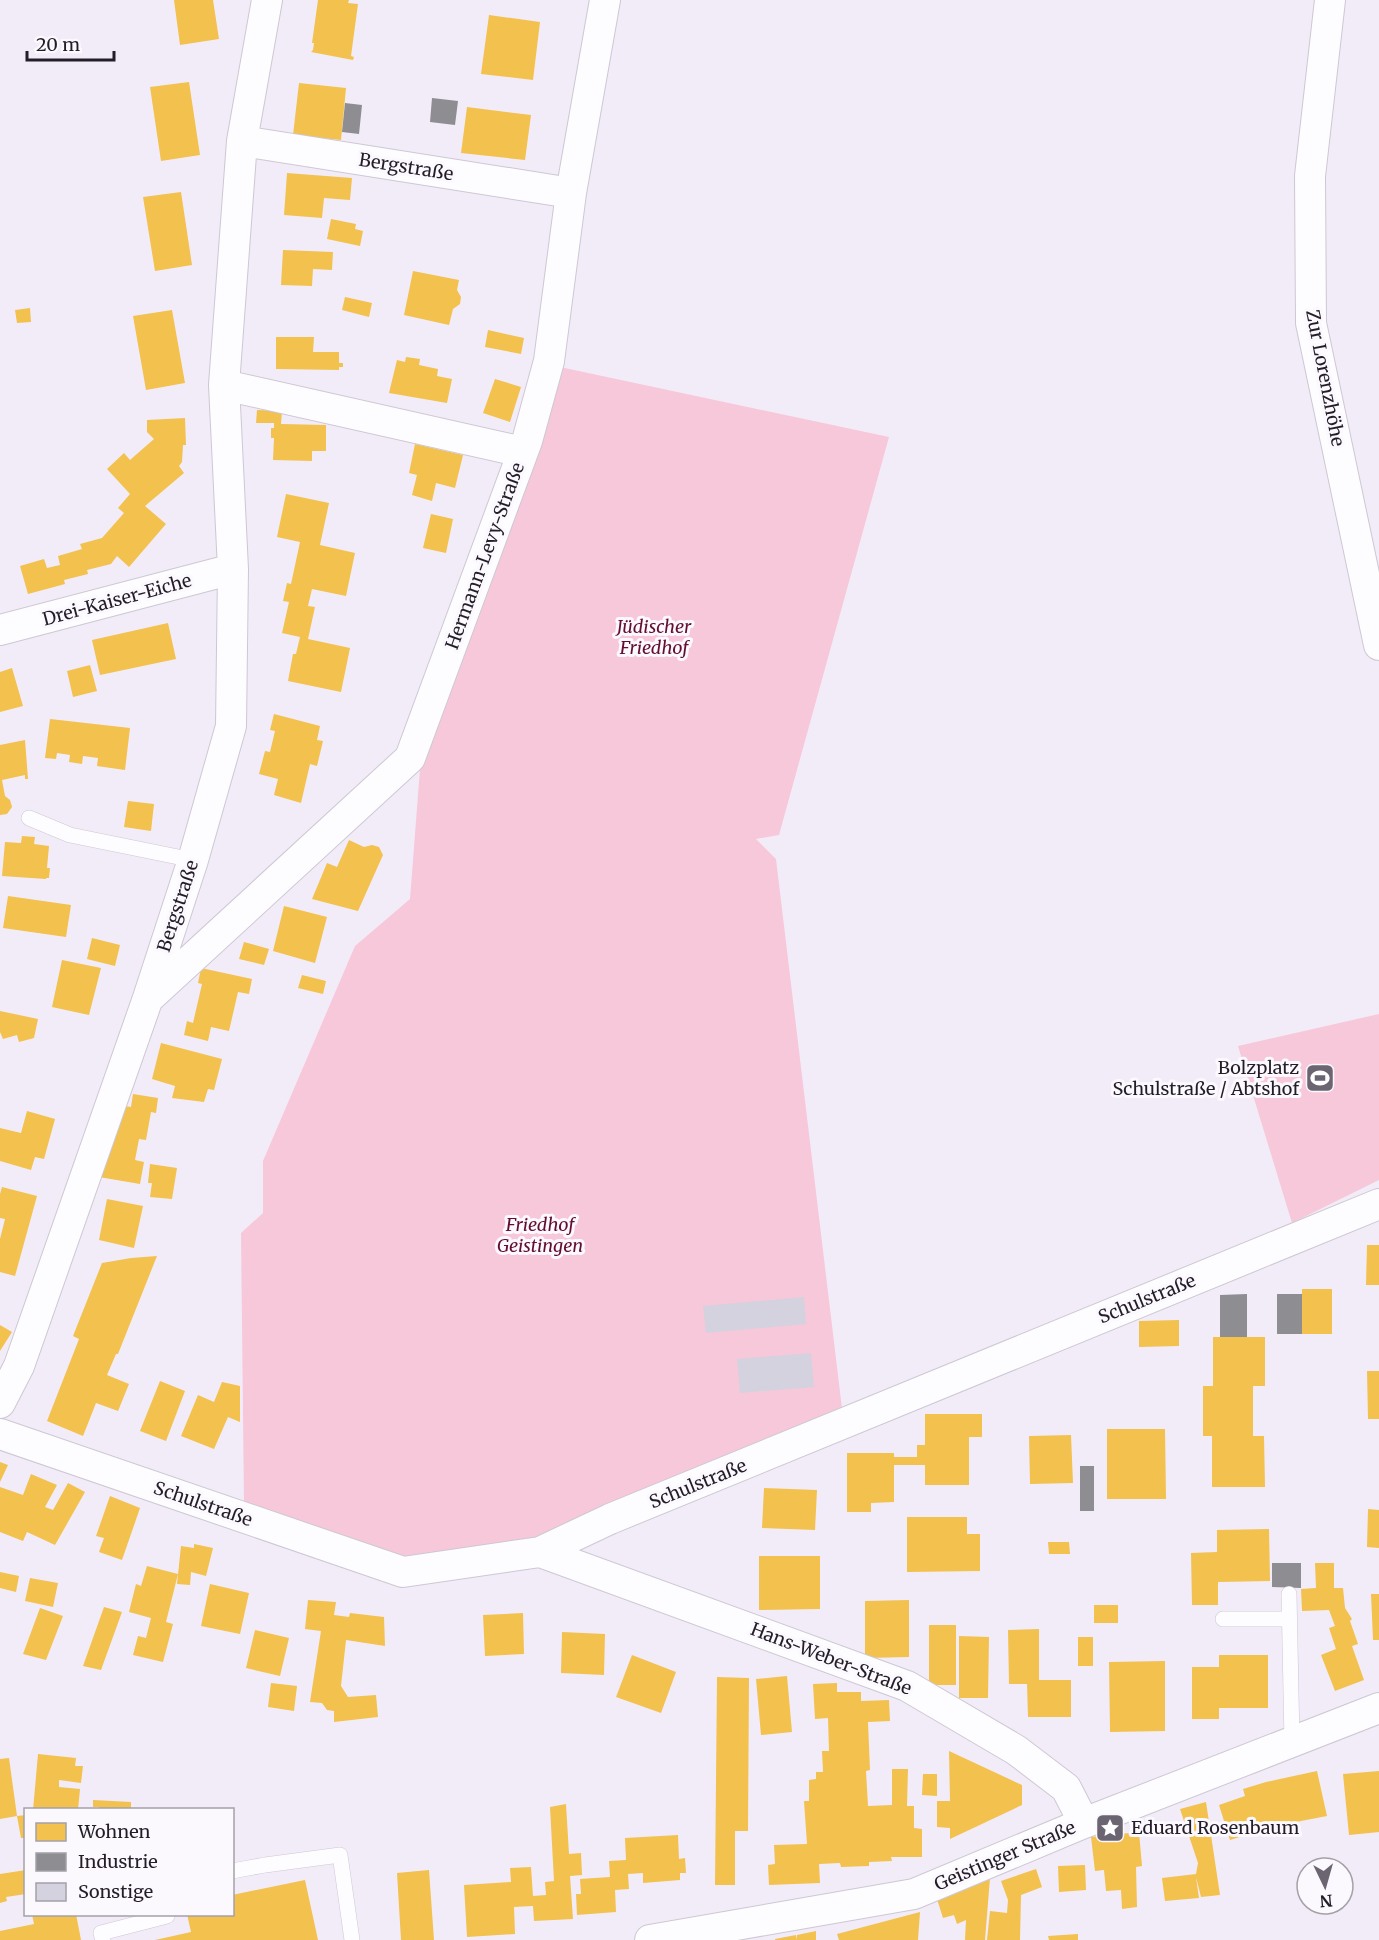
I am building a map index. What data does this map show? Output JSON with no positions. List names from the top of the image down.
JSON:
{
  "streets": {
    "street": [
      "Bergstraße",
      "Zur Lorenzhöhe",
      "Hermann-Levy-Straße",
      "Drei-Kaiser-Eiche",
      "Schulstraße",
      "Hans-Weber-Straße",
      "Geistinger Straße"
    ]
  },
  "crossings": [
    ["Bergstraße", "Hermann-Levy-Straße"],
    ["Bergstraße", "Drei-Kaiser-Eiche"],
    ["Schulstraße", "Hans-Weber-Straße"],
    ["Hans-Weber-Straße", "Geistinger Straße"]
  ],
  "parks": ["Jüdischer Friedhof", "Friedhof Geistingen"],
  "places": {
    "sports": ["Bolzplatz Schulstraße / Abtshof"],
    "place": ["Eduard Rosenbaum"]
  },
  "legend": ["Wohnen", "Industrie", "Sonstige"],
  "scale_bar": "20 m",
  "north": "bottom"
}
